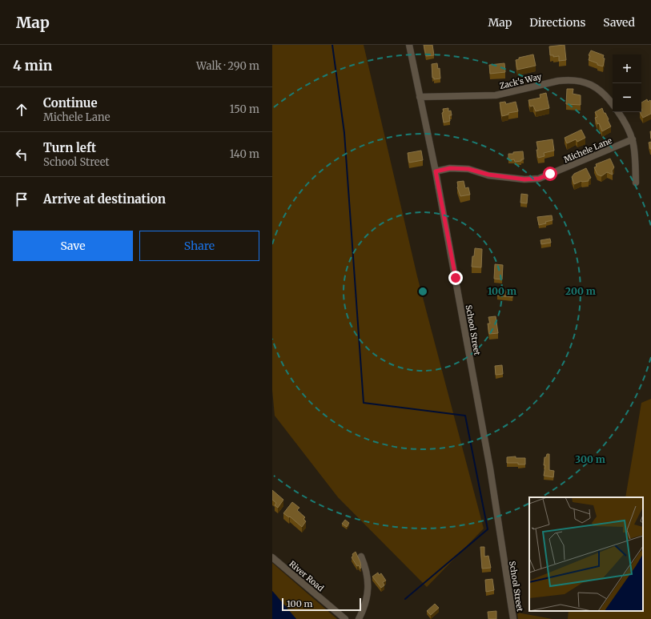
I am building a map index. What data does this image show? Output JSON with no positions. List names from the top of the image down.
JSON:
{
  "streets": {
    "street": [
      "Zack's Way",
      "Michele Lane",
      "School Street",
      "River Road"
    ]
  },
  "crossings": [
    ["Zack's Way", "School Street"],
    ["Michele Lane", "School Street"]
  ],
  "scale_bar": "100 m",
  "page": {
    "header": "Map",
    "nav": ["Map", "Directions", "Saved"],
    "heading": ["4 min", "Walk · 290 m"],
    "map_buttons": ["+", "−"],
    "list": [
      ["Continue", "Michele Lane", "150 m"],
      ["Turn left", "School Street", "140 m"],
      "Arrive at destination"
    ],
    "buttons": ["Save", "Share"],
    "scale": "100 m"
  },
  "rings": ["100 m", "200 m", "300 m"]
}
